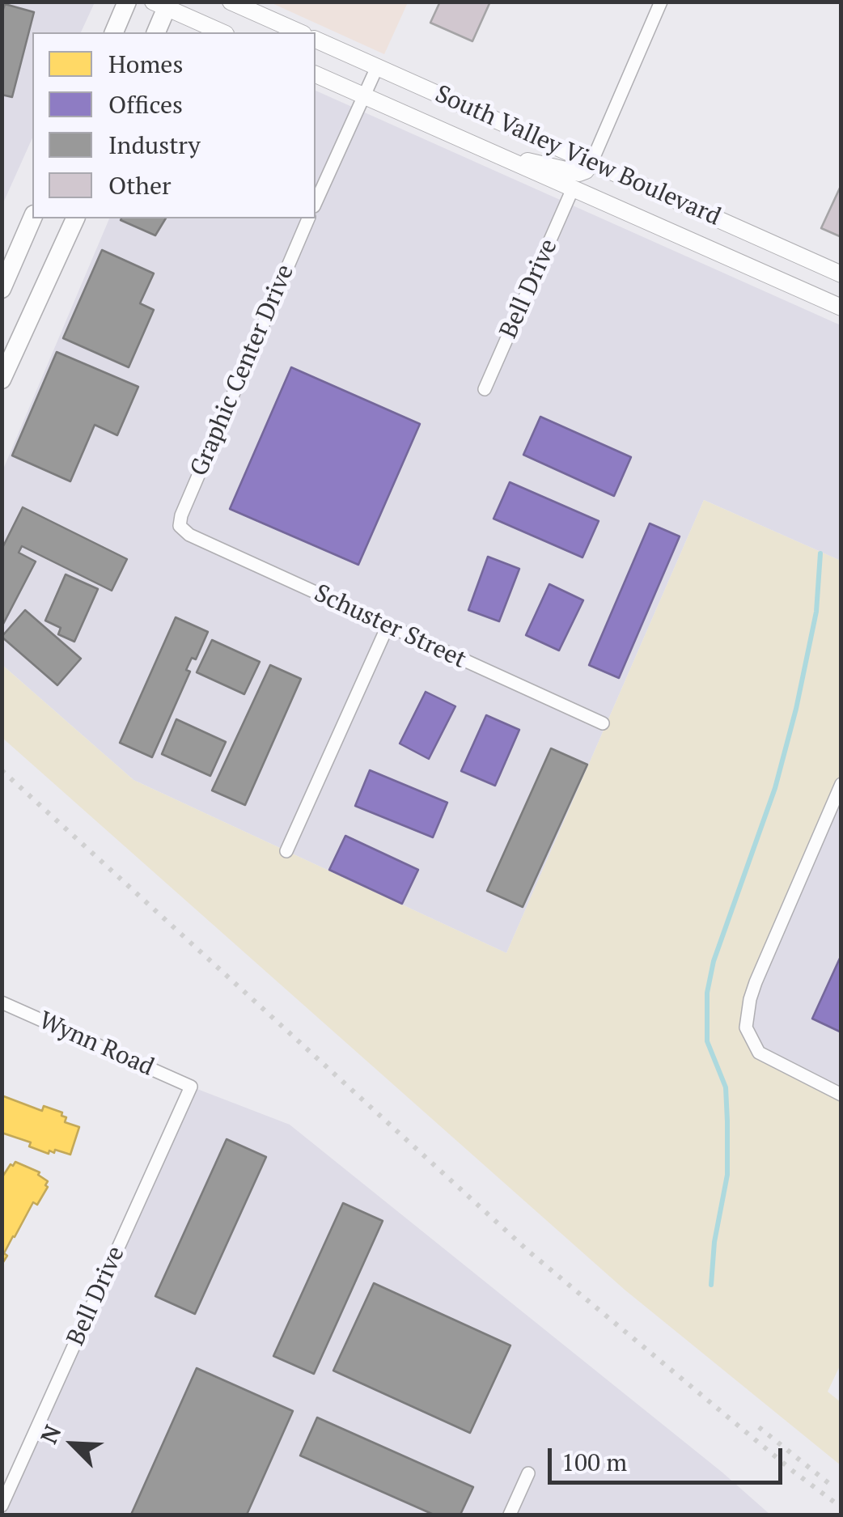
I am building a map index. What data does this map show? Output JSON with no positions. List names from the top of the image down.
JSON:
{
  "streets": {
    "main road": ["South Valley View Boulevard"],
    "street": [
      "Bell Drive",
      "Graphic Center Drive",
      "Schuster Street",
      "Wynn Road"
    ]
  },
  "crossings": [
    ["South Valley View Boulevard", "Bell Drive"],
    ["Bell Drive", "Wynn Road"],
    ["Graphic Center Drive", "Schuster Street"]
  ],
  "legend": [
    "Homes",
    "Offices",
    "Industry",
    "Other"
  ],
  "scale_bar": "100 m",
  "north": "top left"
}
